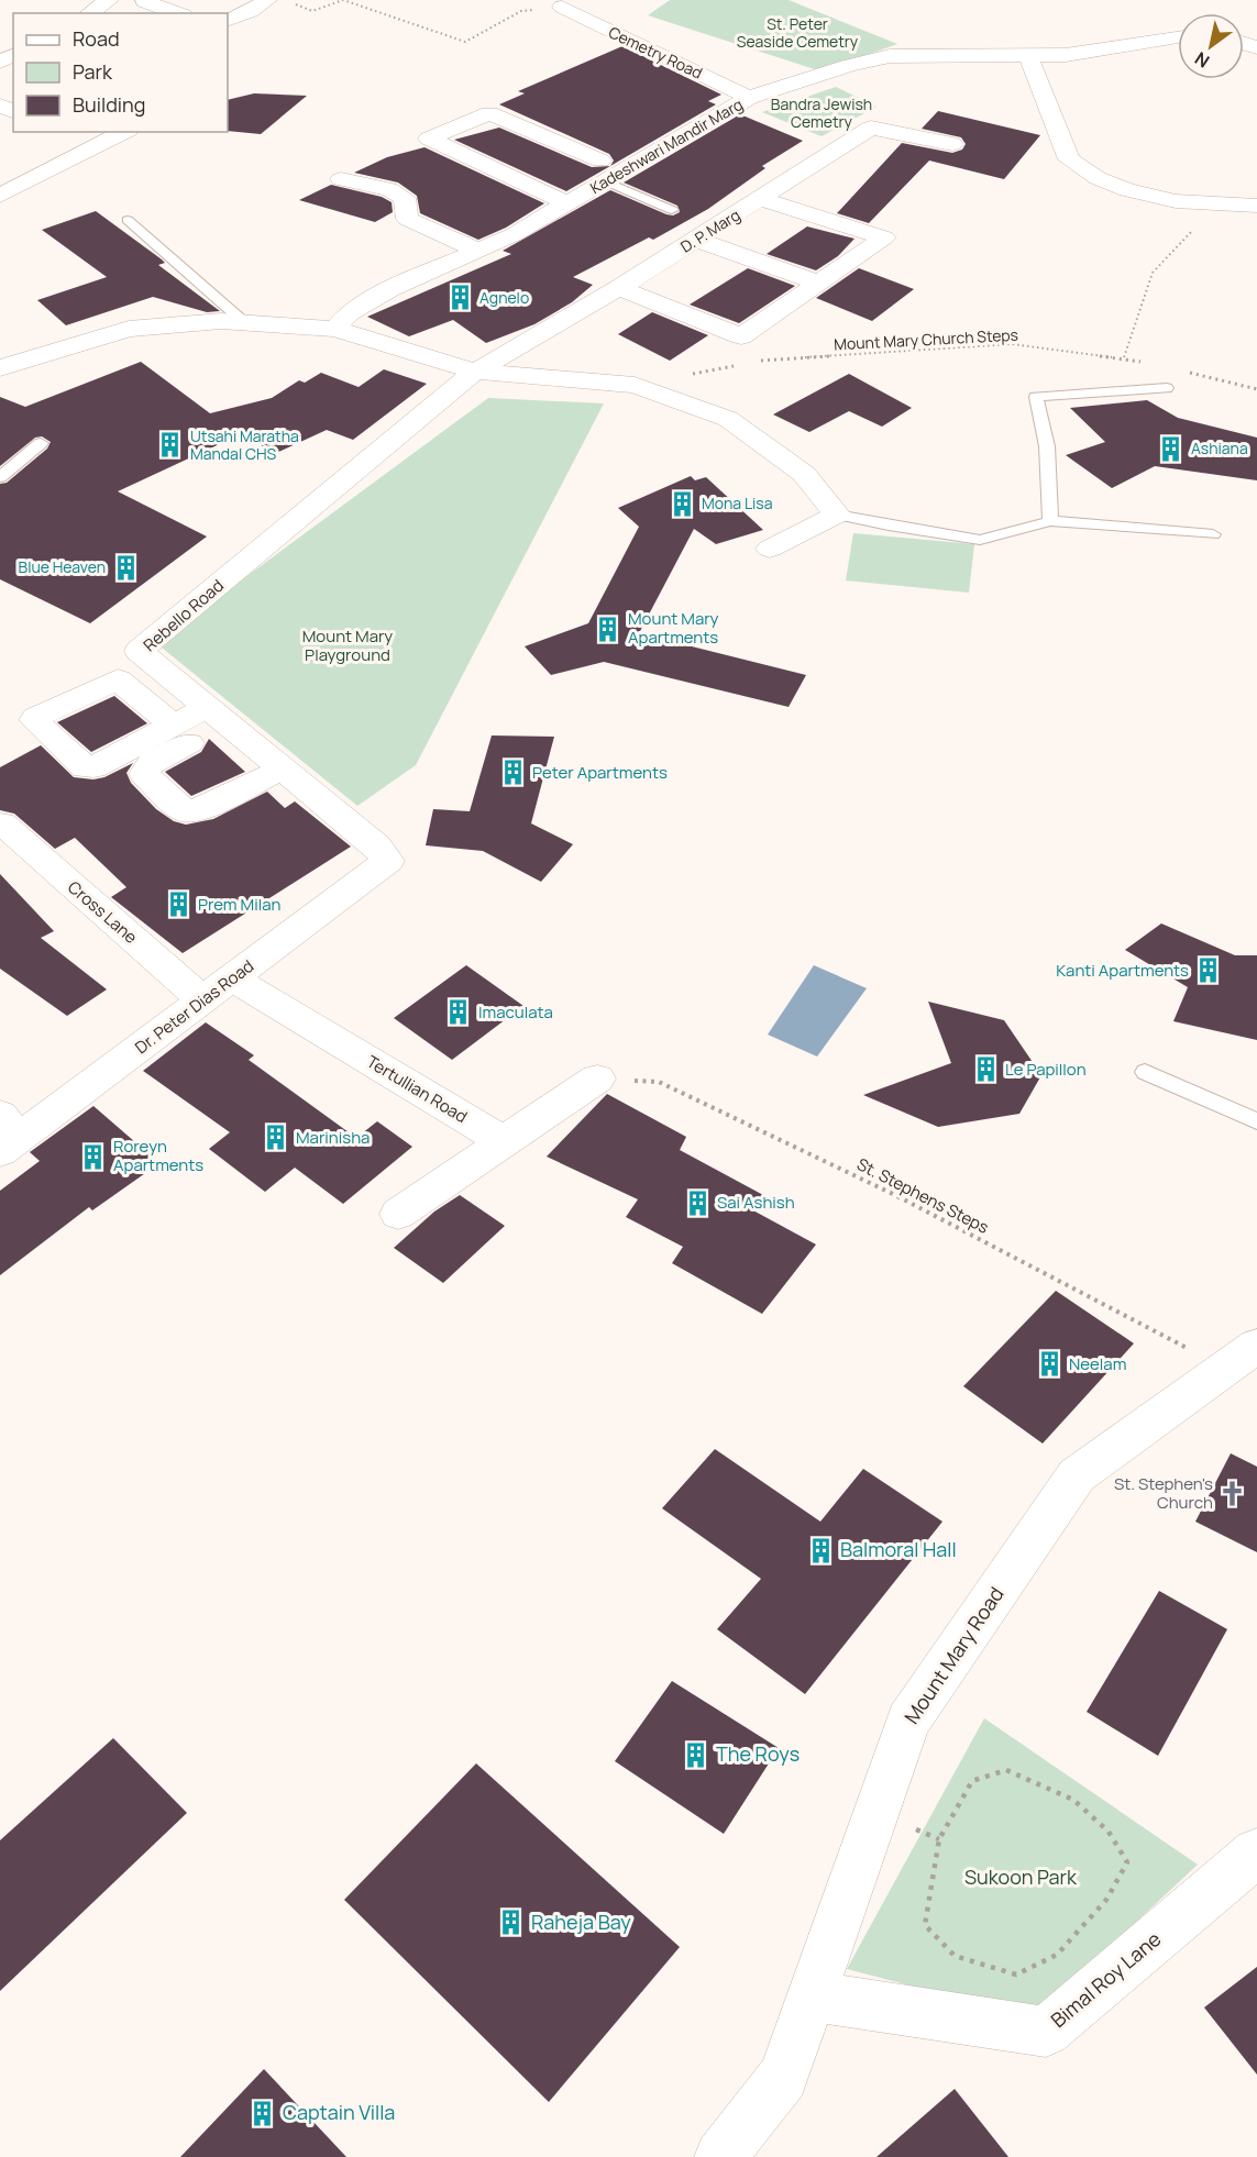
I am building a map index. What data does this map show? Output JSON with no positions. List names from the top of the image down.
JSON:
{
  "streets": {
    "street": [
      "Cemetry Road",
      "Kadeshwari Mandir Marg",
      "D. P. Marg",
      "Rebello Road",
      "Cross Lane",
      "Dr. Peter Dias Road",
      "Tertullian Road",
      "Mount Mary Road",
      "Bimal Roy Lane"
    ],
    "path": ["Mount Mary Church Steps", "St. Stephens Steps"]
  },
  "crossings": [
    ["Cemetry Road", "Kadeshwari Mandir Marg"],
    ["D. P. Marg", "Rebello Road"],
    ["Cross Lane", "Dr. Peter Dias Road"],
    ["Dr. Peter Dias Road", "Tertullian Road"],
    ["St. Stephens Steps", "Mount Mary Road"],
    ["Mount Mary Road", "Bimal Roy Lane"]
  ],
  "parks": [
    "St. Peter Seaside Cemetry",
    "Bandra Jewish Cemetry",
    "Mount Mary Playground",
    "Sukoon Park"
  ],
  "places": {
    "building": [
      "Agnelo",
      "Utsahi Maratha Mandal CHS",
      "Ashiana",
      "Mona Lisa",
      "Blue Heaven",
      "Mount Mary Apartments",
      "Peter Apartments",
      "Prem Milan",
      "Kanti Apartments",
      "Imaculata",
      "Le Papillon",
      "Marinisha",
      "Roreyn Apartments",
      "Sai Ashish",
      "Neelam",
      "Balmoral Hall",
      "The Roys",
      "Raheja Bay",
      "Captain Villa"
    ],
    "church": ["St. Stephen's Church"]
  },
  "legend": ["Road", "Park", "Building"],
  "north": "bottom left"
}
